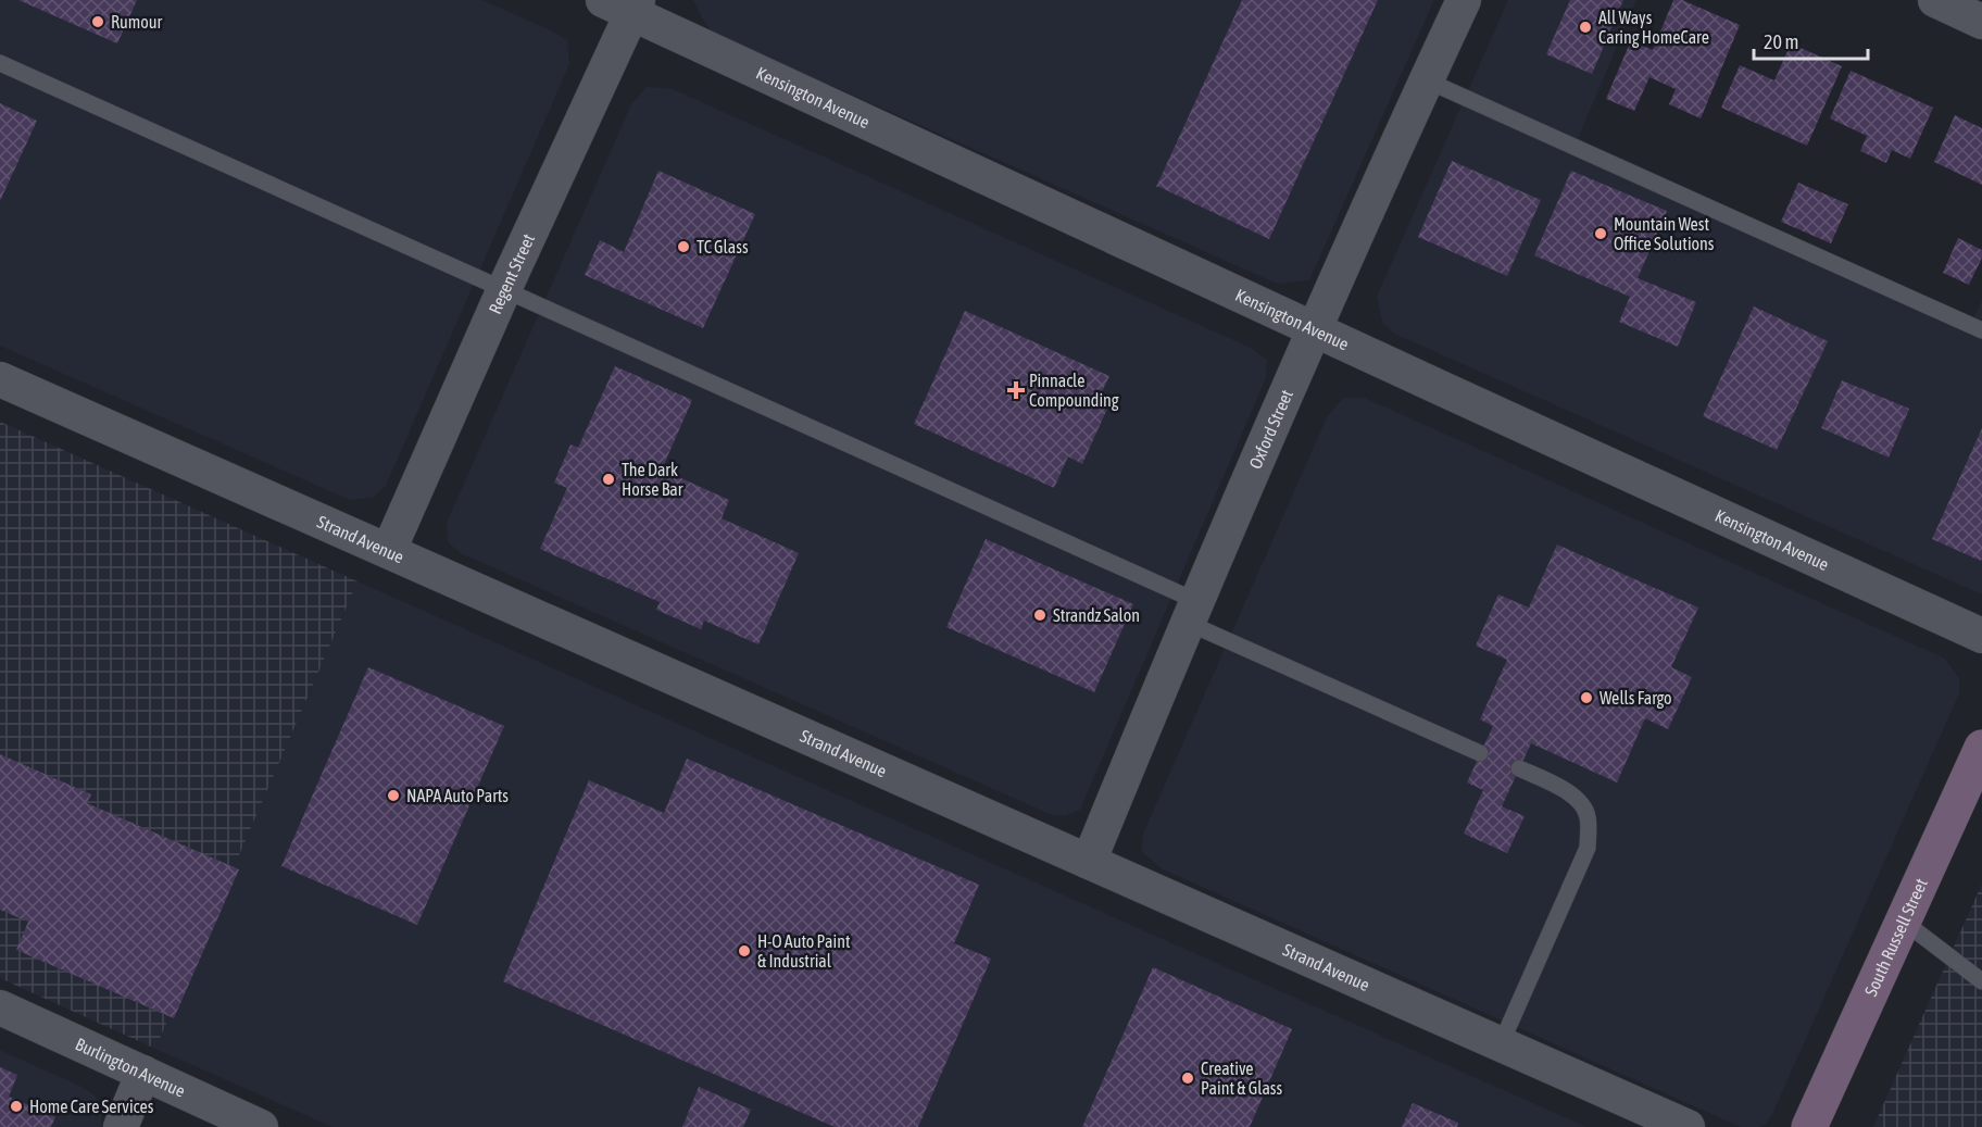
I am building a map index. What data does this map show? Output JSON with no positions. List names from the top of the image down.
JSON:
{
  "streets": {
    "main road": ["South Russell Street"],
    "street": [
      "Kensington Avenue",
      "Regent Street",
      "Oxford Street",
      "Strand Avenue",
      "Burlington Avenue"
    ]
  },
  "crossings": [
    ["Kensington Avenue", "Regent Street"],
    ["Kensington Avenue", "Oxford Street"],
    ["Regent Street", "Strand Avenue"],
    ["Oxford Street", "Strand Avenue"]
  ],
  "places": {
    "other": [
      "Rumour",
      "All Ways Caring HomeCare",
      "Mountain West Office Solutions",
      "TC Glass",
      "The Dark Horse Bar",
      "Strandz Salon",
      "Wells Fargo",
      "NAPA Auto Parts",
      "H-O Auto Paint & Industrial",
      "Creative Paint & Glass",
      "Home Care Services"
    ],
    "health": ["Pinnacle Compounding"]
  },
  "scale_bar": "20 m"
}
